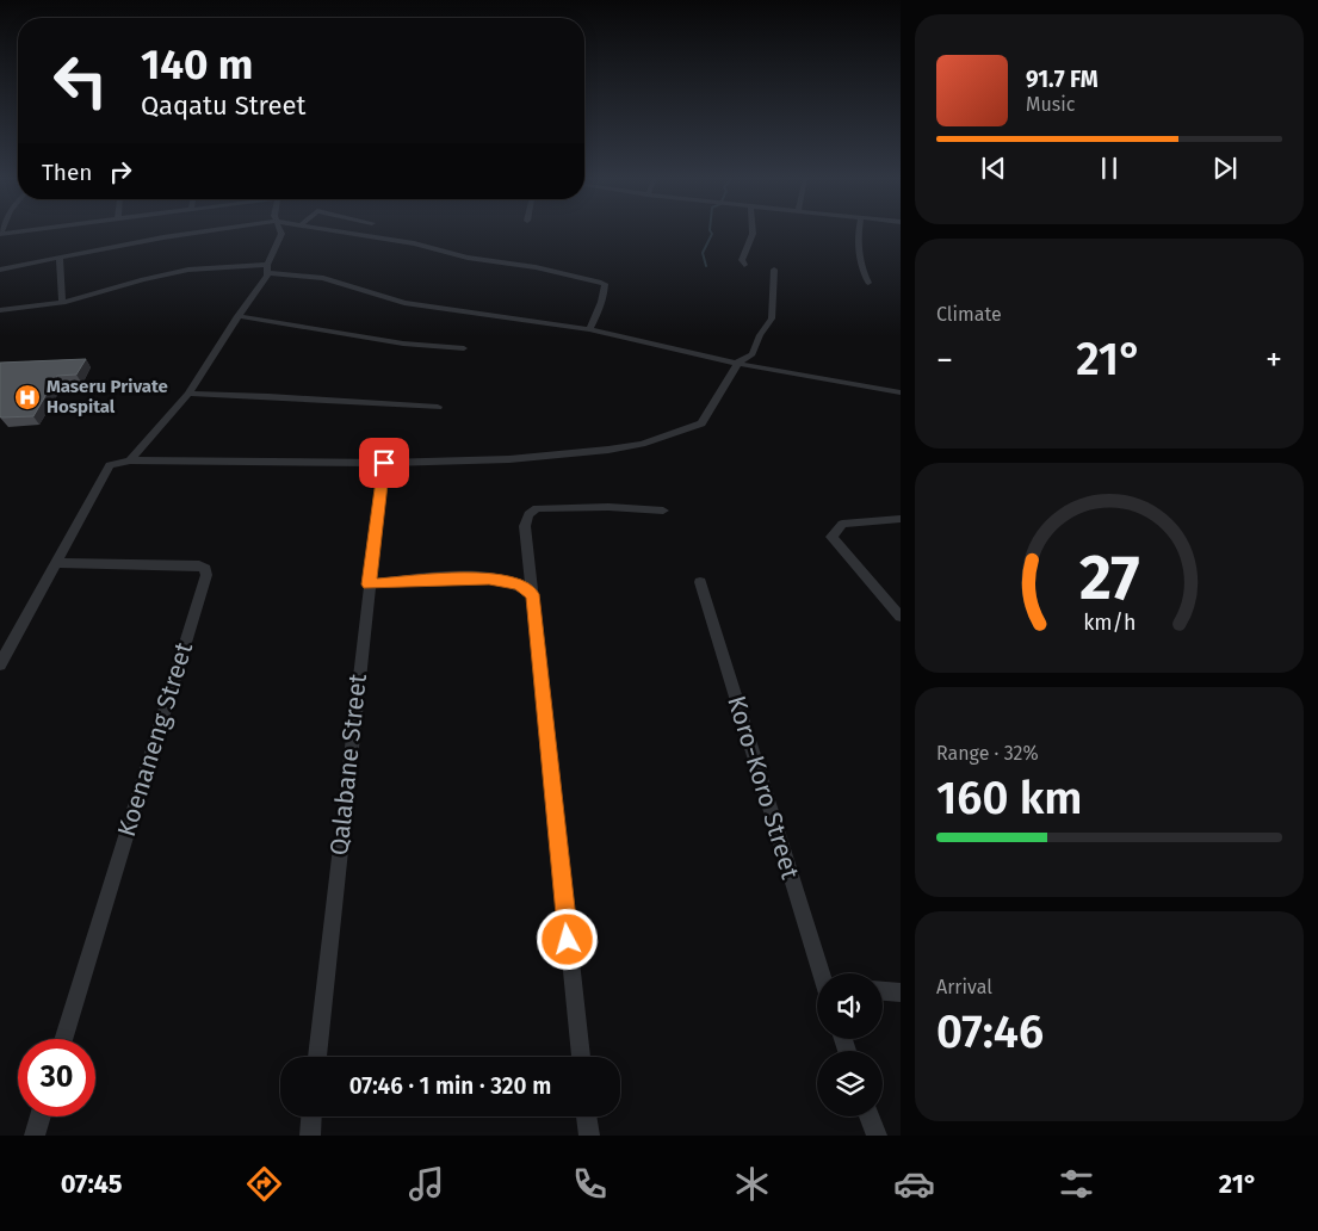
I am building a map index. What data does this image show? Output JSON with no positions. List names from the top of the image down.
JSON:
{
  "streets": {
    "street": ["Koenaneng Street", "Qalabane Street", "Koro-Koro Street"]
  },
  "places": {
    "hospital": ["Maseru Private Hospital"]
  },
  "page": {
    "turn": ["140 m", "Qaqatu Street"],
    "song": ["91.7 FM", "Music"],
    "then": "Then",
    "tile": [
      "Climate",
      ["Range · 32%", "160 km"],
      ["Arrival", "07:46"]
    ],
    "heat": ["−", "21°", "+"],
    "limit": "30",
    "trip": "07:46 · 1 min · 320 m",
    "tabs": ["07:45", "21°"],
    "gauge": ["27", "km/h"]
  }
}
